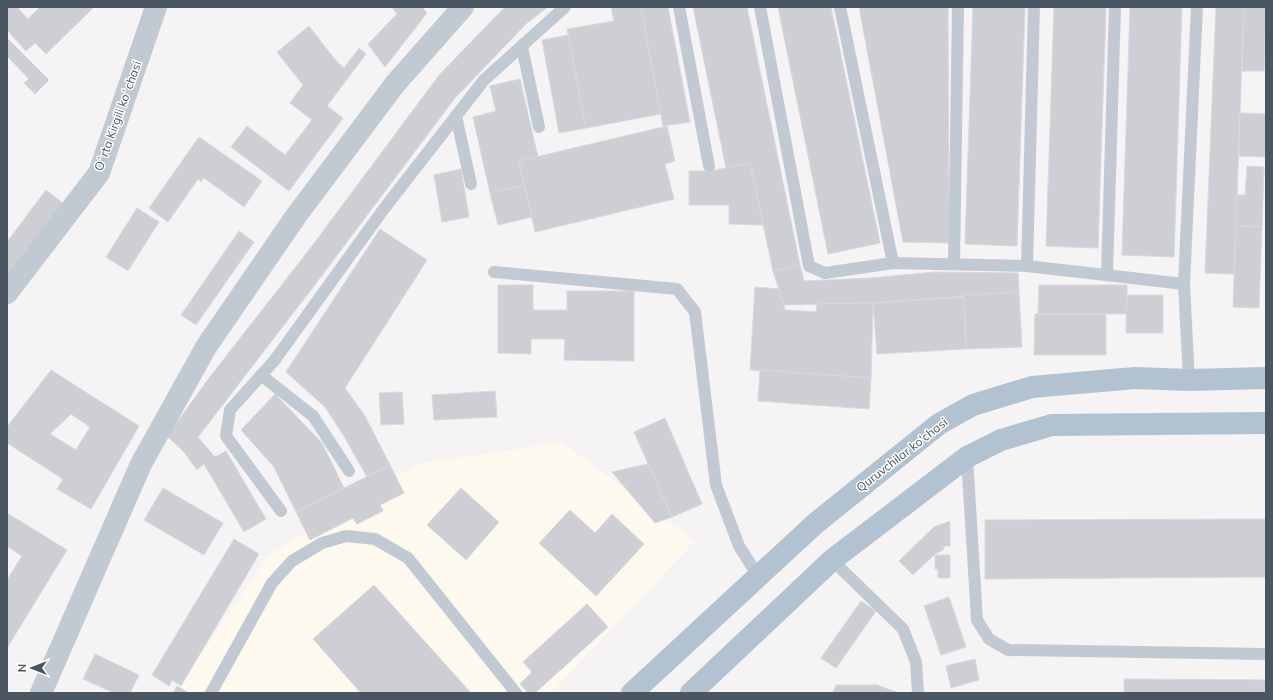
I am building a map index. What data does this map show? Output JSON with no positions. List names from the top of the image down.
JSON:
{
  "streets": {
    "main road": ["Quruvchilar ko'chasi"],
    "street": ["Oʻrta Kirgili koʻchasi"]
  },
  "north": "left"
}
